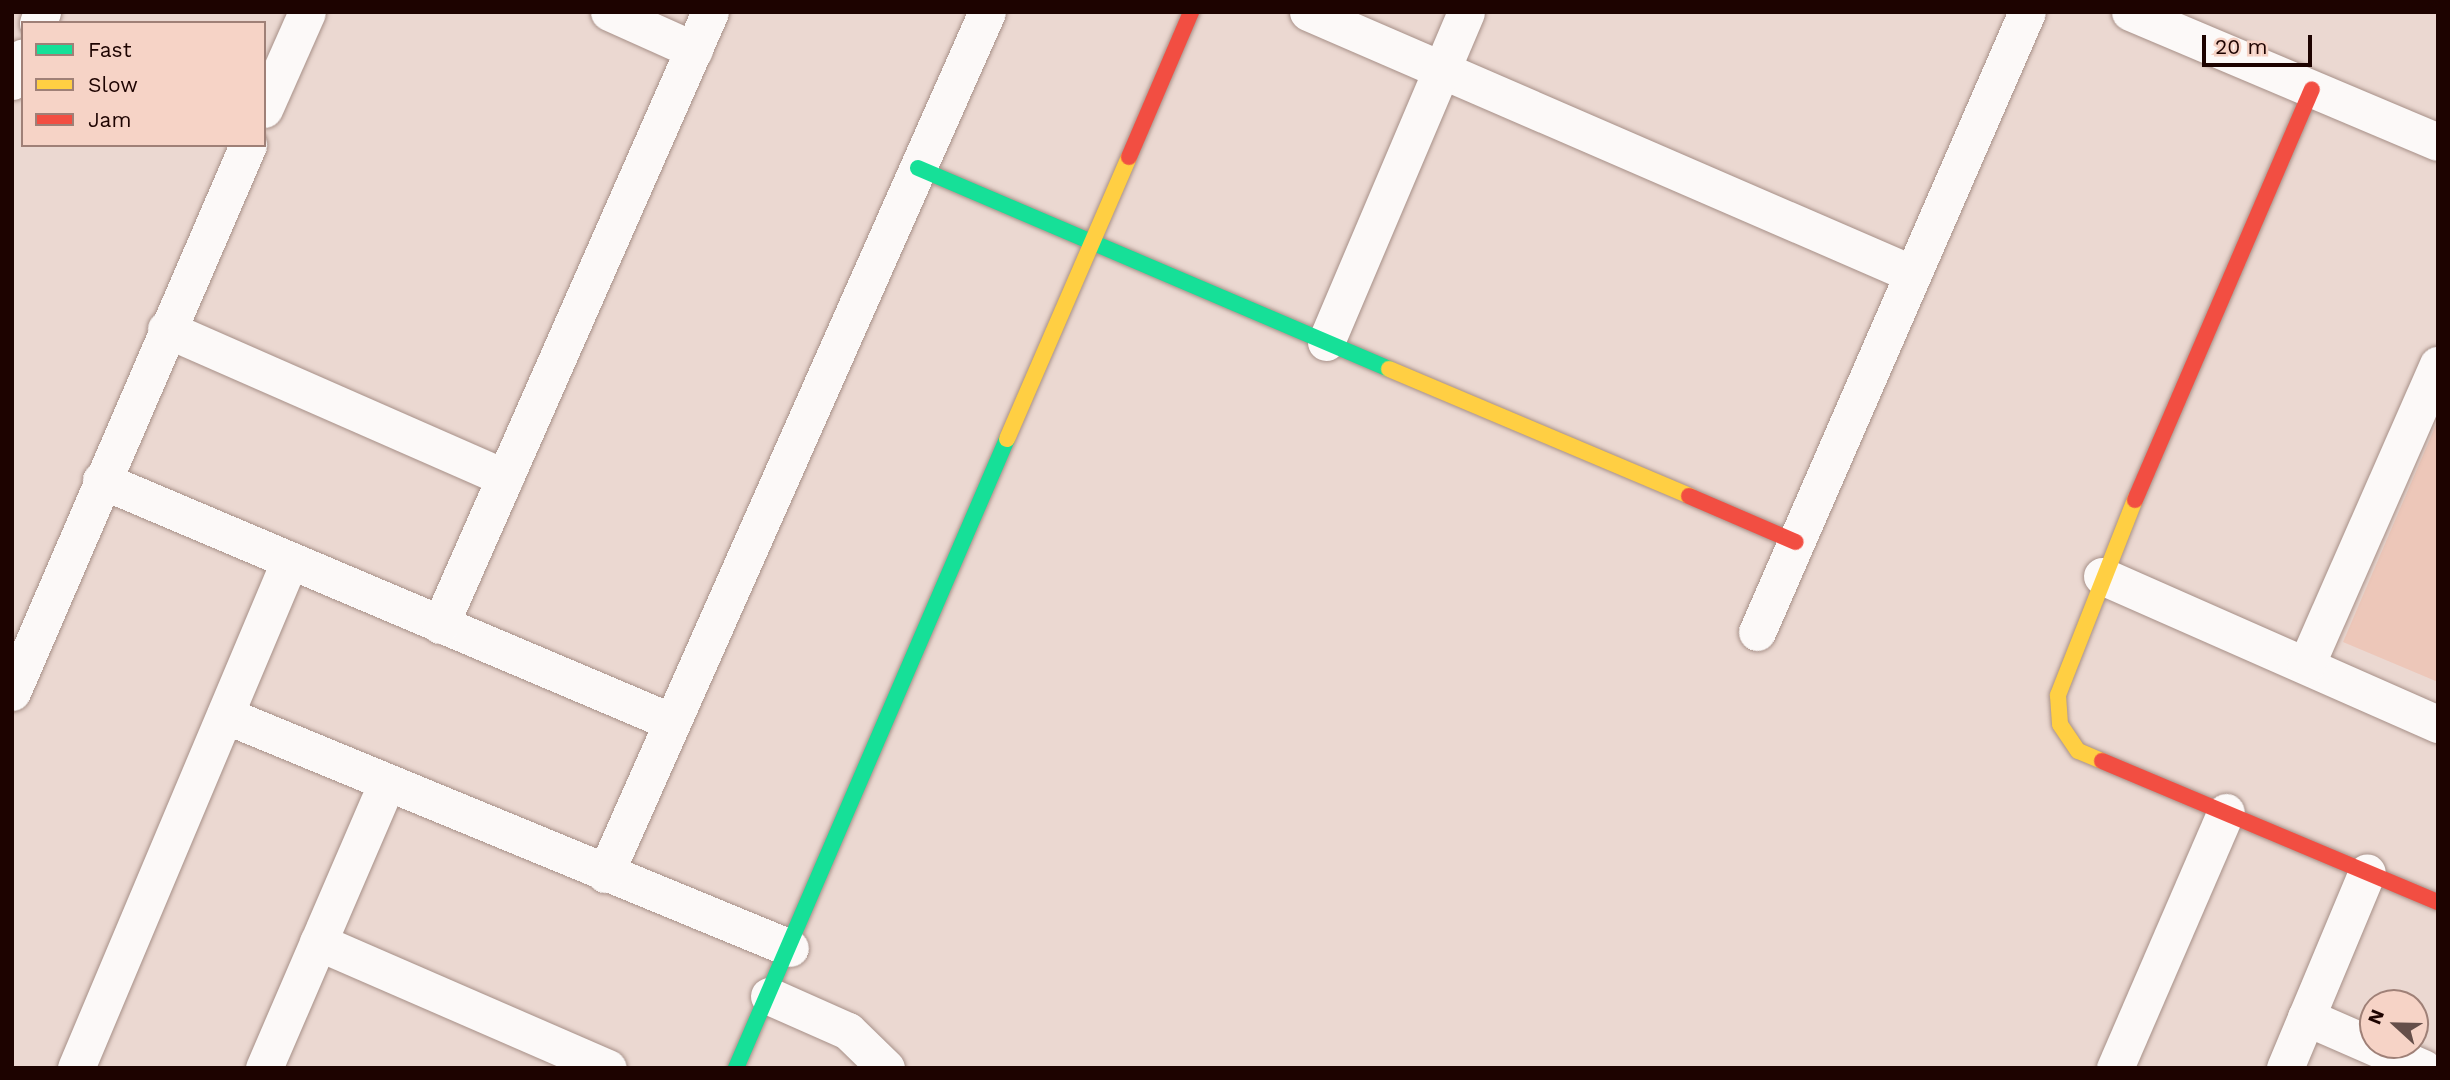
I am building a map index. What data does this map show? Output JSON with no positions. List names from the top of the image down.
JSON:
{
  "legend": ["Fast", "Slow", "Jam"],
  "scale_bar": "20 m",
  "north": "left"
}
